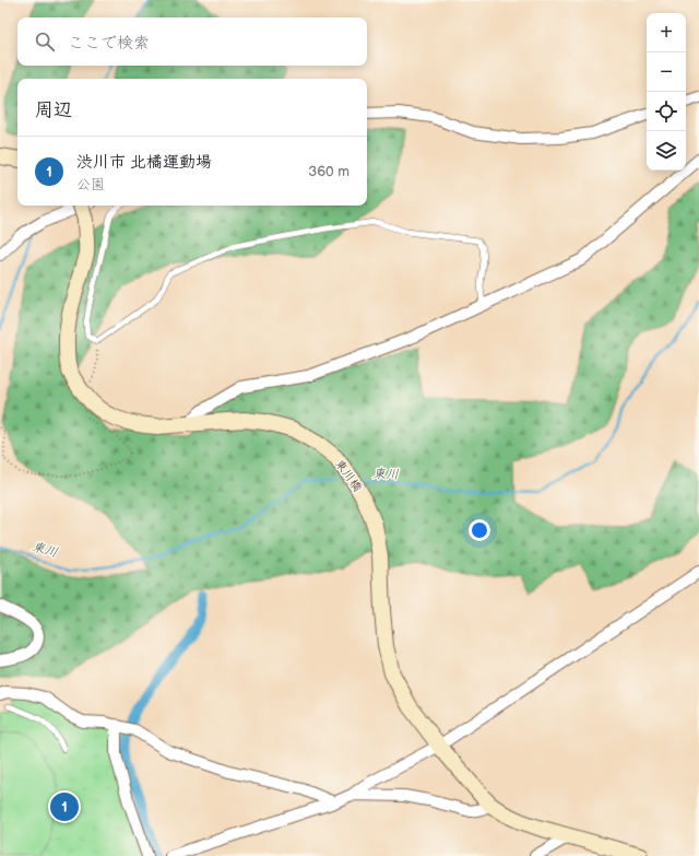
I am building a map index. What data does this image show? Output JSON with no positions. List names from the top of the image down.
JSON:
{
  "streets": {
    "street": ["東川橋"]
  },
  "water": ["東川"],
  "page": {
    "map_buttons": ["+", "−"],
    "search": "ここで検索",
    "heading": "周辺",
    "list": [
      {
        "mark": "1",
        "name": "渋川市 北橘運動場",
        "note": "公園",
        "value": "360 m"
      }
    ],
    "pins": "1"
  }
}
